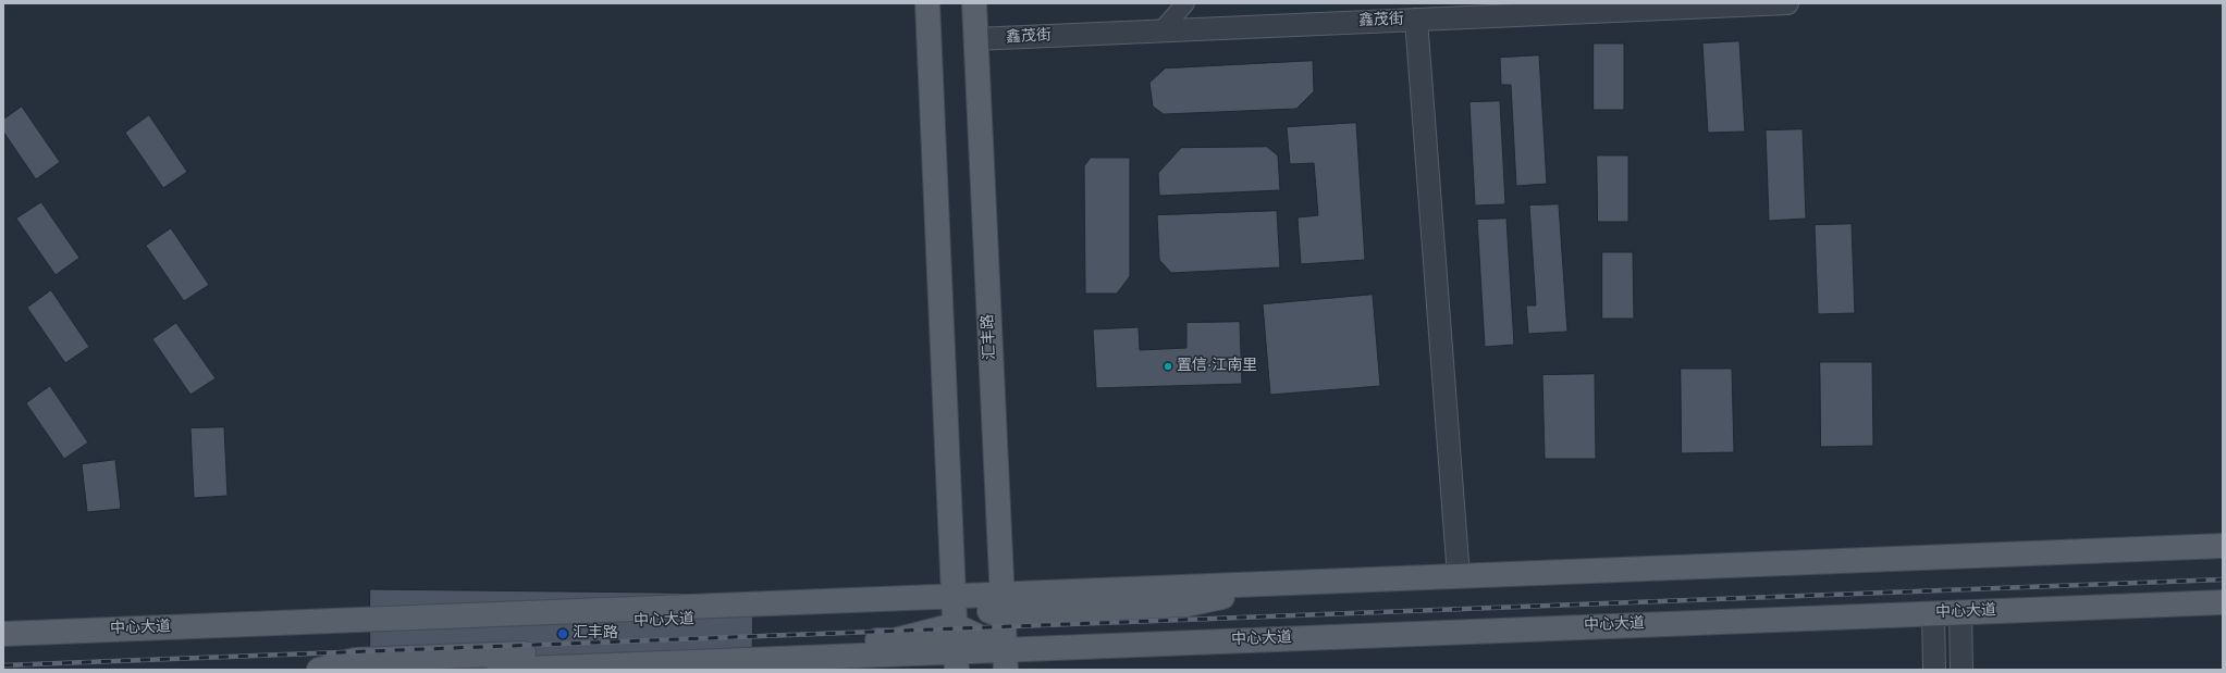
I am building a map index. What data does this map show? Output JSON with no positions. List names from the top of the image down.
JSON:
{
  "streets": {
    "main road": ["汇丰路", "中心大道"],
    "street": ["鑫茂街"]
  },
  "crossings": [
    ["鑫茂街", "汇丰路"],
    ["汇丰路", "中心大道"]
  ],
  "places": ["置信·江南里", "汇丰路"]
}
